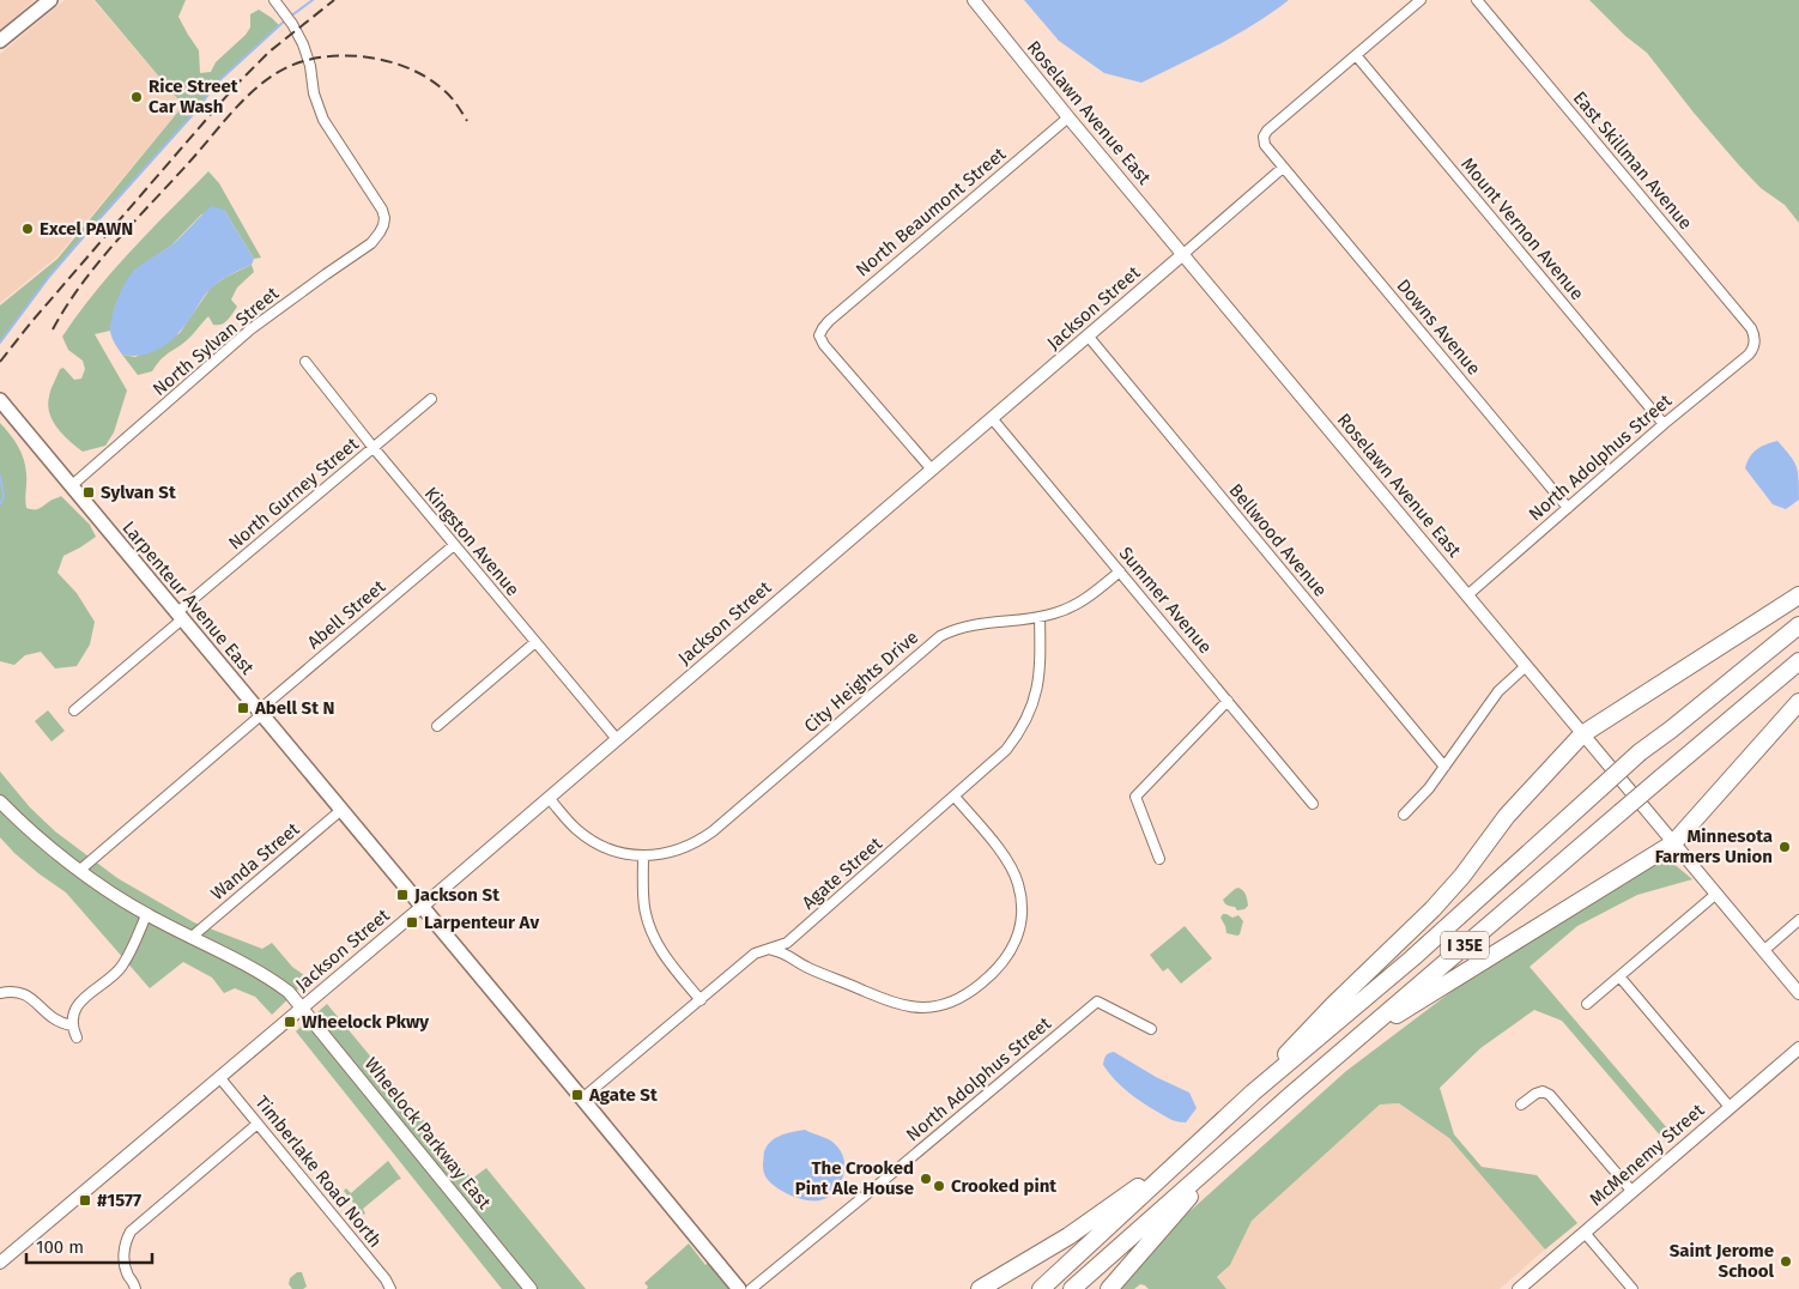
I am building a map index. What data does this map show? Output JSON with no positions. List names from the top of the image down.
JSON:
{
  "streets": {
    "highway": ["I 35E"],
    "main road": ["Larpenteur Avenue East"],
    "street": [
      "Roselawn Avenue East",
      "East Skillman Avenue",
      "North Beaumont Street",
      "Mount Vernon Avenue",
      "Jackson Street",
      "Downs Avenue",
      "North Sylvan Street",
      "North Adolphus Street",
      "North Gurney Street",
      "Bellwood Avenue",
      "Kingston Avenue",
      "Summer Avenue",
      "Abell Street",
      "City Heights Drive",
      "Wanda Street",
      "Agate Street",
      "Wheelock Parkway East",
      "McMenemy Street",
      "Timberlake Road North"
    ]
  },
  "crossings": [
    ["Roselawn Avenue East", "North Beaumont Street"],
    ["Roselawn Avenue East", "Jackson Street"],
    ["Roselawn Avenue East", "North Adolphus Street"],
    ["East Skillman Avenue", "North Adolphus Street"],
    ["North Beaumont Street", "Jackson Street"],
    ["Mount Vernon Avenue", "North Adolphus Street"],
    ["Jackson Street", "Downs Avenue"],
    ["Jackson Street", "Bellwood Avenue"],
    ["Jackson Street", "Kingston Avenue"],
    ["Jackson Street", "Larpenteur Avenue East"],
    ["Jackson Street", "Summer Avenue"],
    ["Jackson Street", "Wheelock Parkway East"],
    ["Jackson Street", "Timberlake Road North"],
    ["Downs Avenue", "North Adolphus Street"],
    ["North Sylvan Street", "Larpenteur Avenue East"],
    ["North Gurney Street", "Kingston Avenue"],
    ["North Gurney Street", "Larpenteur Avenue East"],
    ["Kingston Avenue", "Abell Street"],
    ["Larpenteur Avenue East", "Abell Street"],
    ["Larpenteur Avenue East", "Wanda Street"],
    ["Larpenteur Avenue East", "Agate Street"],
    ["Summer Avenue", "City Heights Drive"],
    ["Abell Street", "Wheelock Parkway East"],
    ["City Heights Drive", "Agate Street"],
    ["Wanda Street", "Wheelock Parkway East"]
  ],
  "places": {
    "other": [
      "Rice Street Car Wash",
      "Excel PAWN",
      "Minnesota Farmers Union",
      "The Crooked Pint Ale House",
      "Crooked pint",
      "Saint Jerome School"
    ],
    "transit": [
      "Sylvan St",
      "Abell St N",
      "Jackson St",
      "Larpenteur Av",
      "Wheelock Pkwy",
      "Agate St",
      "#1577"
    ]
  },
  "scale_bar": "100 m"
}
